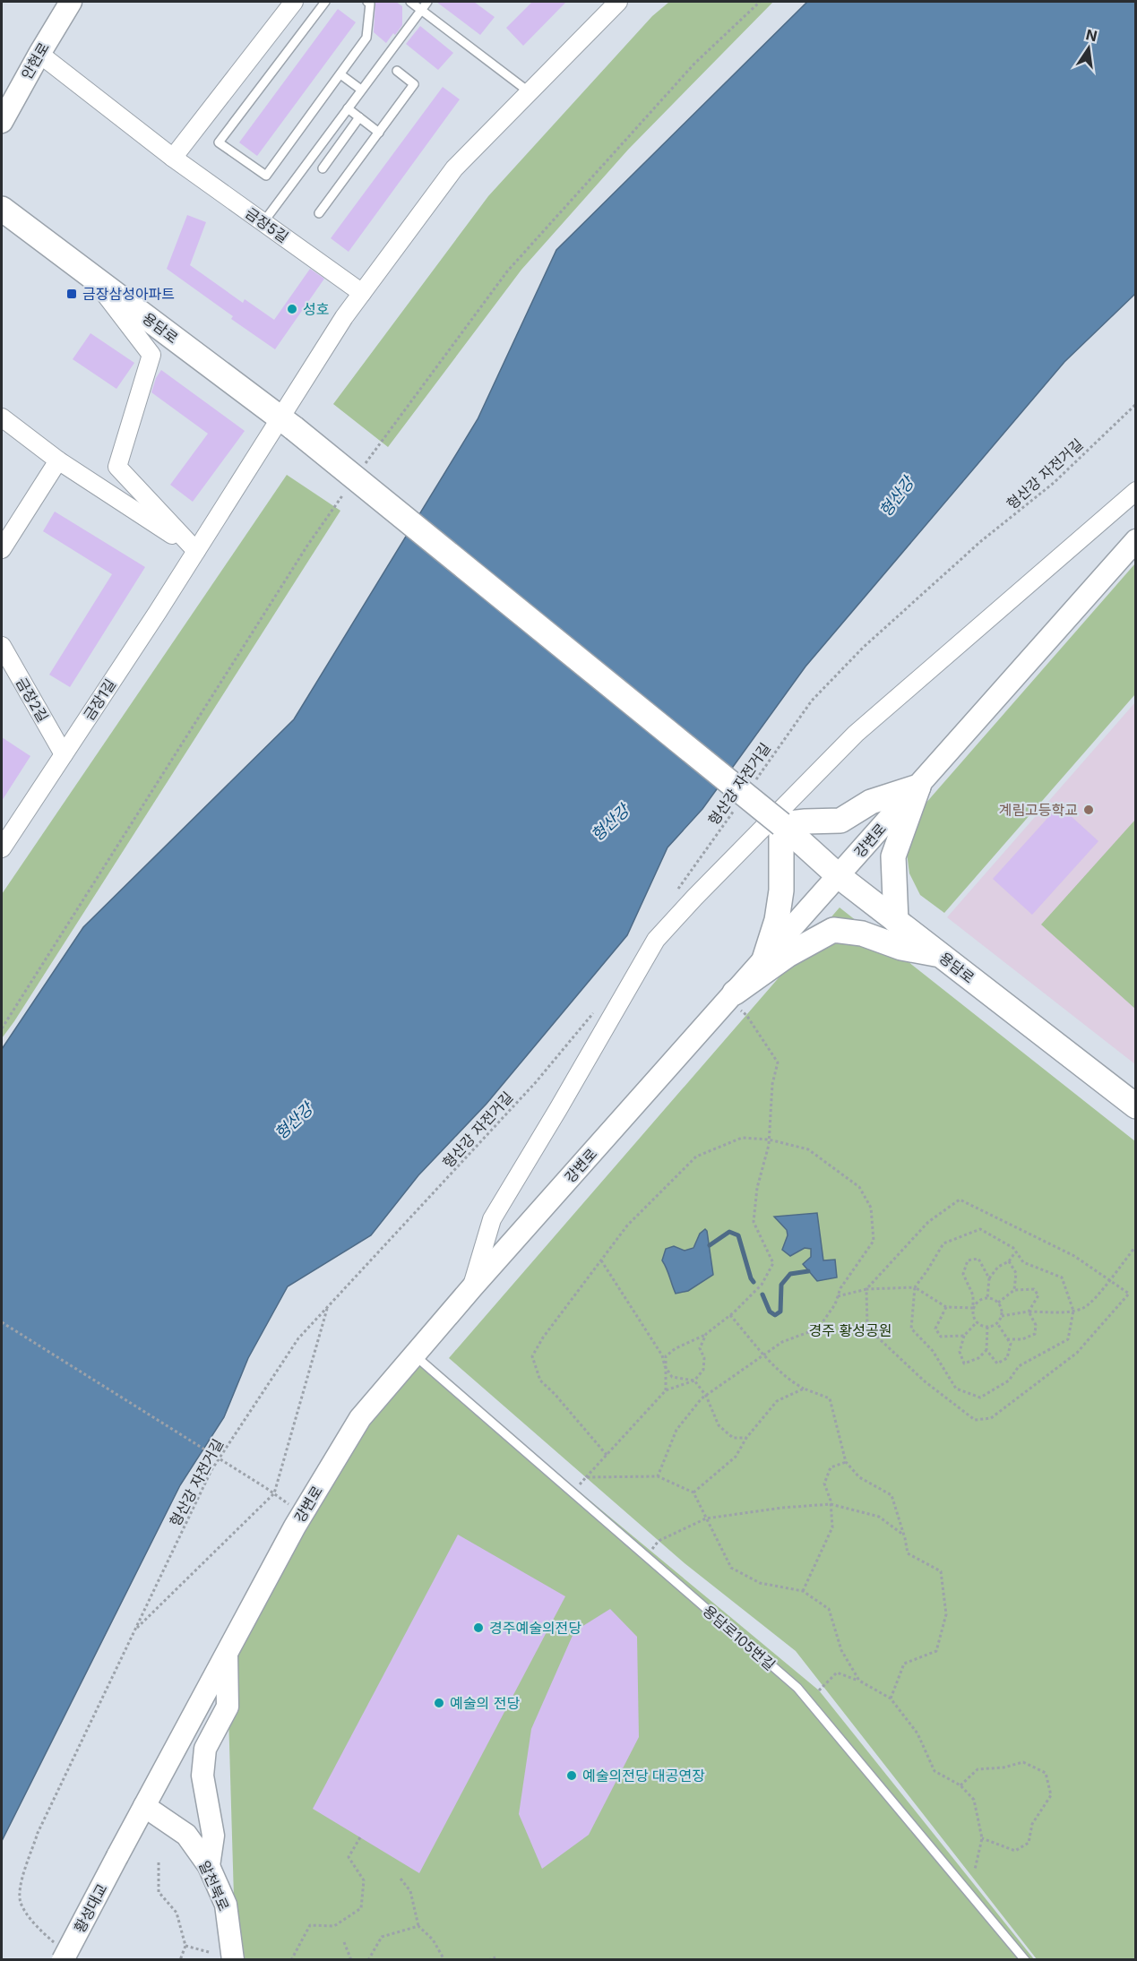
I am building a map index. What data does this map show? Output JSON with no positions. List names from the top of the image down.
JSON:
{
  "streets": {
    "main road": ["용담로"],
    "street": [
      "안현로",
      "금장5길",
      "금장2길",
      "금장1길",
      "강변로",
      "알천북로",
      "황성대교"
    ],
    "lane": ["용담로105번길"],
    "path": ["형산강 자전거길"]
  },
  "crossings": [
    ["안현로", "금장5길"],
    ["금장5길", "금장1길"],
    ["용담로", "금장1길"],
    ["용담로", "강변로"],
    ["형산강 자전거길", "황성대교"],
    ["금장2길", "금장1길"],
    ["강변로", "용담로105번길"],
    ["강변로", "알천북로"],
    ["강변로", "황성대교"]
  ],
  "water": ["형산강"],
  "parks": ["경주 황성공원"],
  "places": {
    "transit": ["금장삼성아파트"],
    "other": [
      "성호",
      "계림고등학교",
      "경주예술의전당",
      "예술의 전당",
      "예술의전당 대공연장"
    ]
  },
  "north": "top"
}
